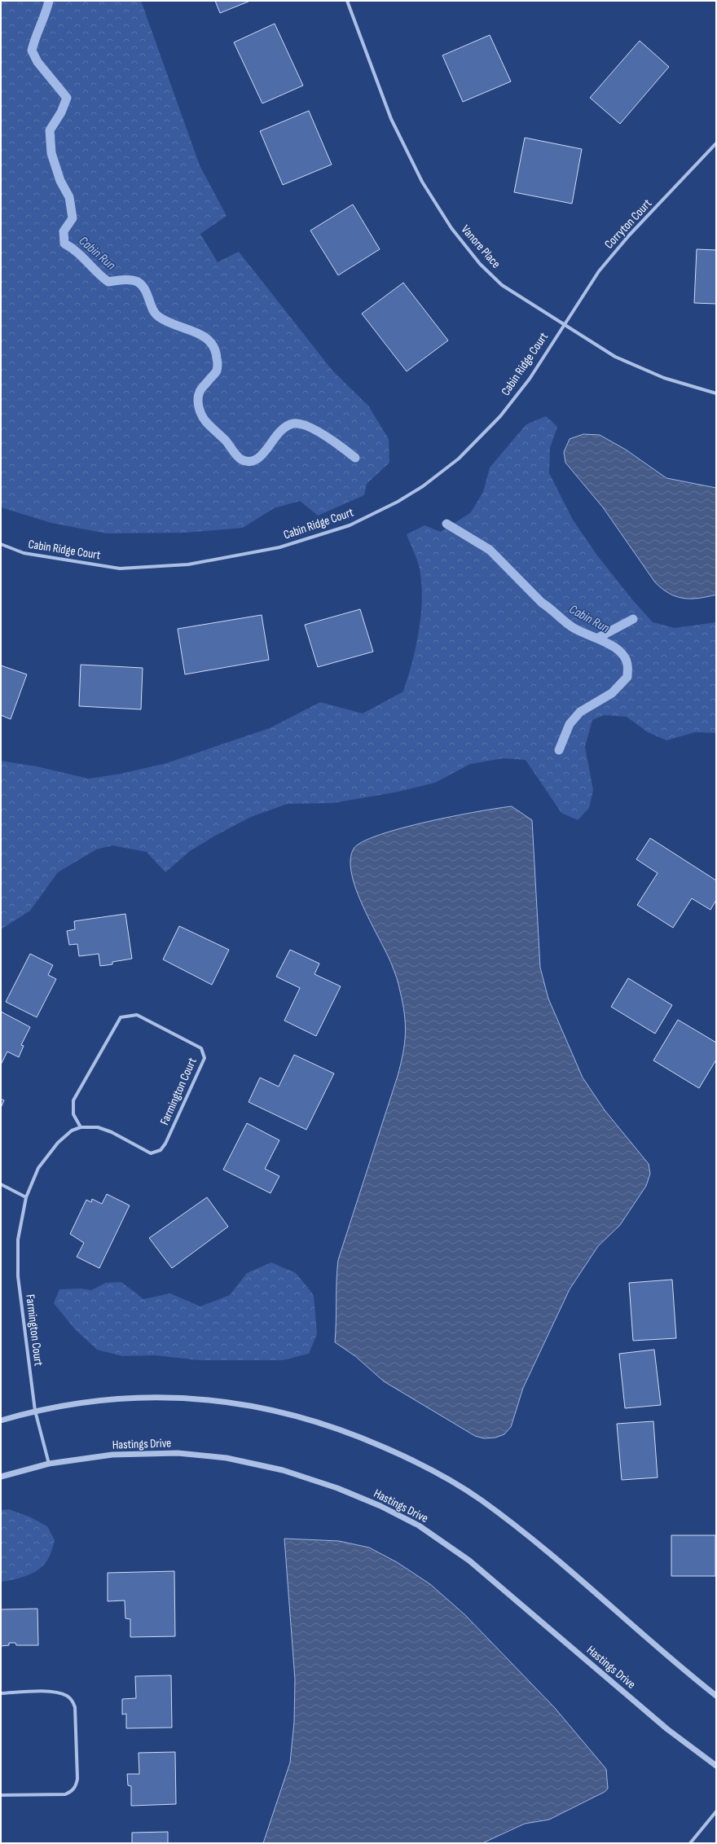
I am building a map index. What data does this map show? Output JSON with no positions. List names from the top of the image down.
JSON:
{
  "streets": {
    "street": [
      "Corryton Court",
      "Vanore Place",
      "Cabin Ridge Court",
      "Farmington Court",
      "Hastings Drive"
    ]
  },
  "crossings": [
    ["Corryton Court", "Vanore Place"],
    ["Corryton Court", "Cabin Ridge Court"],
    ["Vanore Place", "Cabin Ridge Court"],
    ["Farmington Court", "Hastings Drive"]
  ],
  "water": ["Cabin Run"]
}
